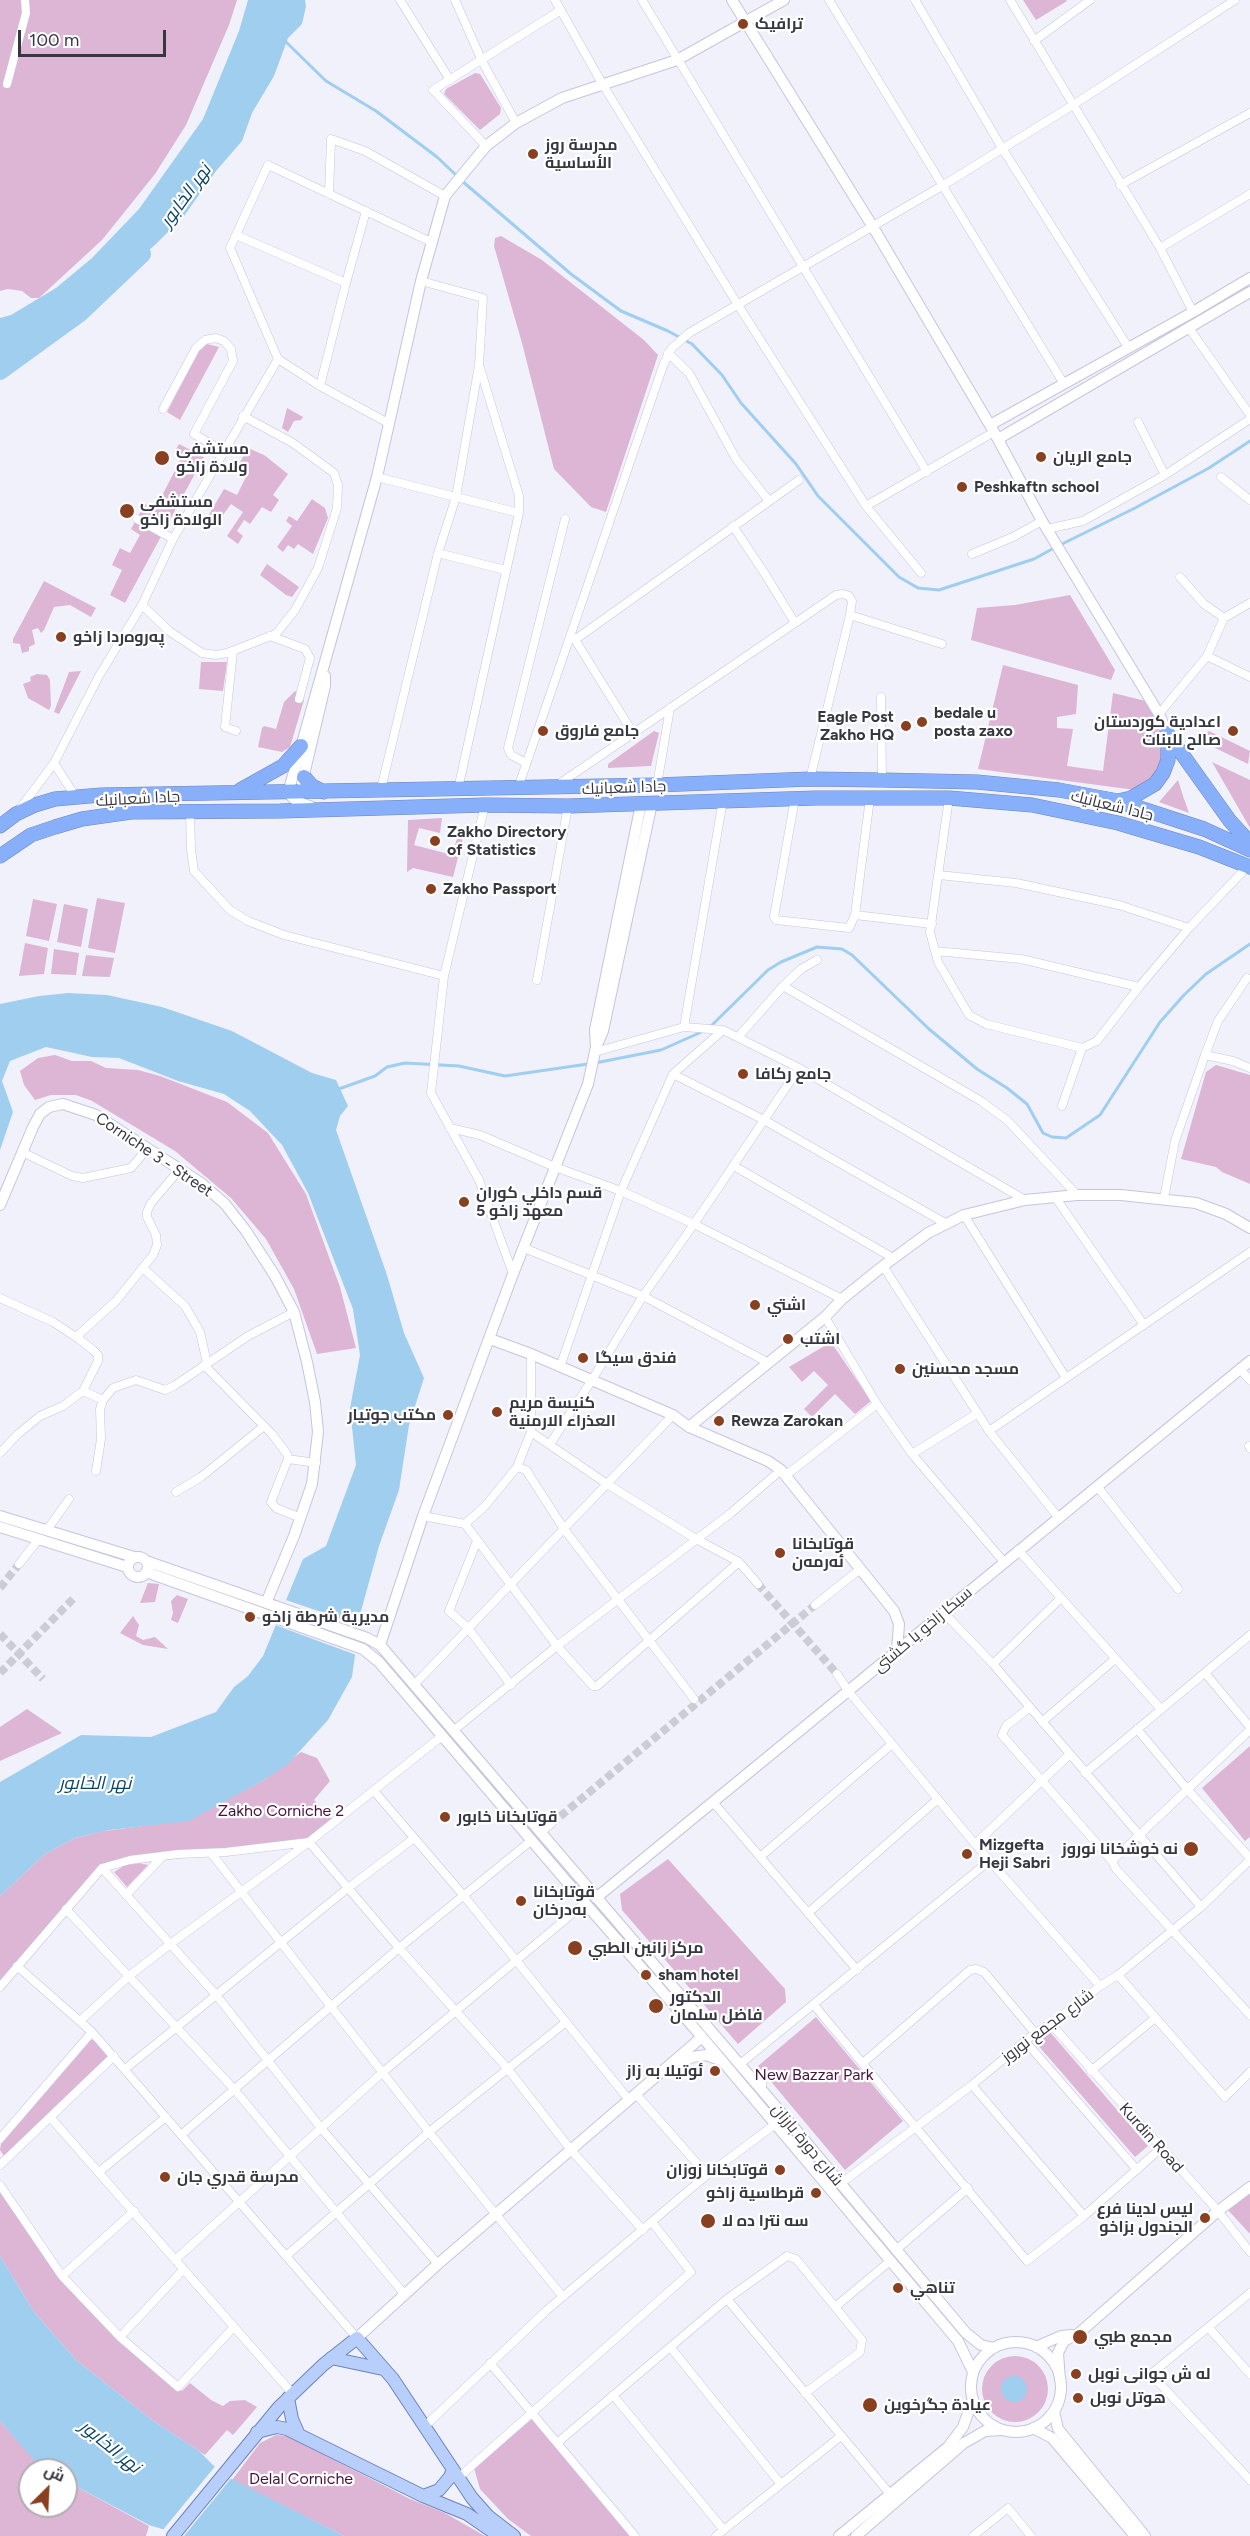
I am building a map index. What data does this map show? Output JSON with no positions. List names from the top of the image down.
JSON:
{
  "streets": {
    "highway": ["جادا شعبانيك"],
    "main road": ["Corniche 3 - Street", "سیکا زاخو یا گشتى", "شارع دورة بارزان"],
    "street": ["شارع مجمع نوروز", "Kurdin Road"]
  },
  "crossings": [
    ["سیکا زاخو یا گشتى", "شارع دورة بارزان"],
    ["شارع مجمع نوروز", "Kurdin Road"],
    ["شارع مجمع نوروز", "شارع دورة بارزان"]
  ],
  "water": ["نهر الخابور"],
  "parks": ["Zakho Corniche 2", "New Bazzar Park", "Delal Corniche"],
  "places": [
    "ترافیک",
    "مدرسة روز الأساسية",
    "جامع الريان",
    "مستشفى ولادة زاخو",
    "Peshkaftn school",
    "مستشفى الولادة زاخو",
    "په‌روه‌ردا زاخو",
    "bedale u posta zaxo",
    "Eagle Post Zakho HQ",
    "جامع فاروق",
    "اعدادية كوردستان صالح للبنات",
    "Zakho Directory of Statistics",
    "Zakho Passport",
    "جامع ركافا",
    "قسم داخلي كوران معهد زاخو 5",
    "اشتي",
    "اشتب",
    "فندق سيگا",
    "مسجد محسنين",
    "كنيسة مريم العذراء الارمنية",
    "مکتب جوتیار",
    "Rewza Zarokan",
    "قوتابخانا ئه‌رمه‌ن",
    "مديرية شرطة زاخو",
    "قوتابخانا خابور",
    "نه خوشخانا نوروز",
    "Mizgefta Heji Sabri",
    "قوتابخانا به‌درخان",
    "مركز زانين الطبي",
    "sham hotel",
    "الدكتور فاضل سلمان",
    "ئوتيلا به زاز",
    "قوتابخانا زوزان",
    "مدرسة قدري جان",
    "قرطاسية زاخو",
    "ليس لدينا فرع الجندول بزاخو",
    "سه نترا ده لا",
    "تناهي",
    "مجمع طبي",
    "له ش جوانى نوبل",
    "هوتل نوبل",
    "عيادة جگرخوين"
  ],
  "scale_bar": "100 m",
  "north": "top right"
}
